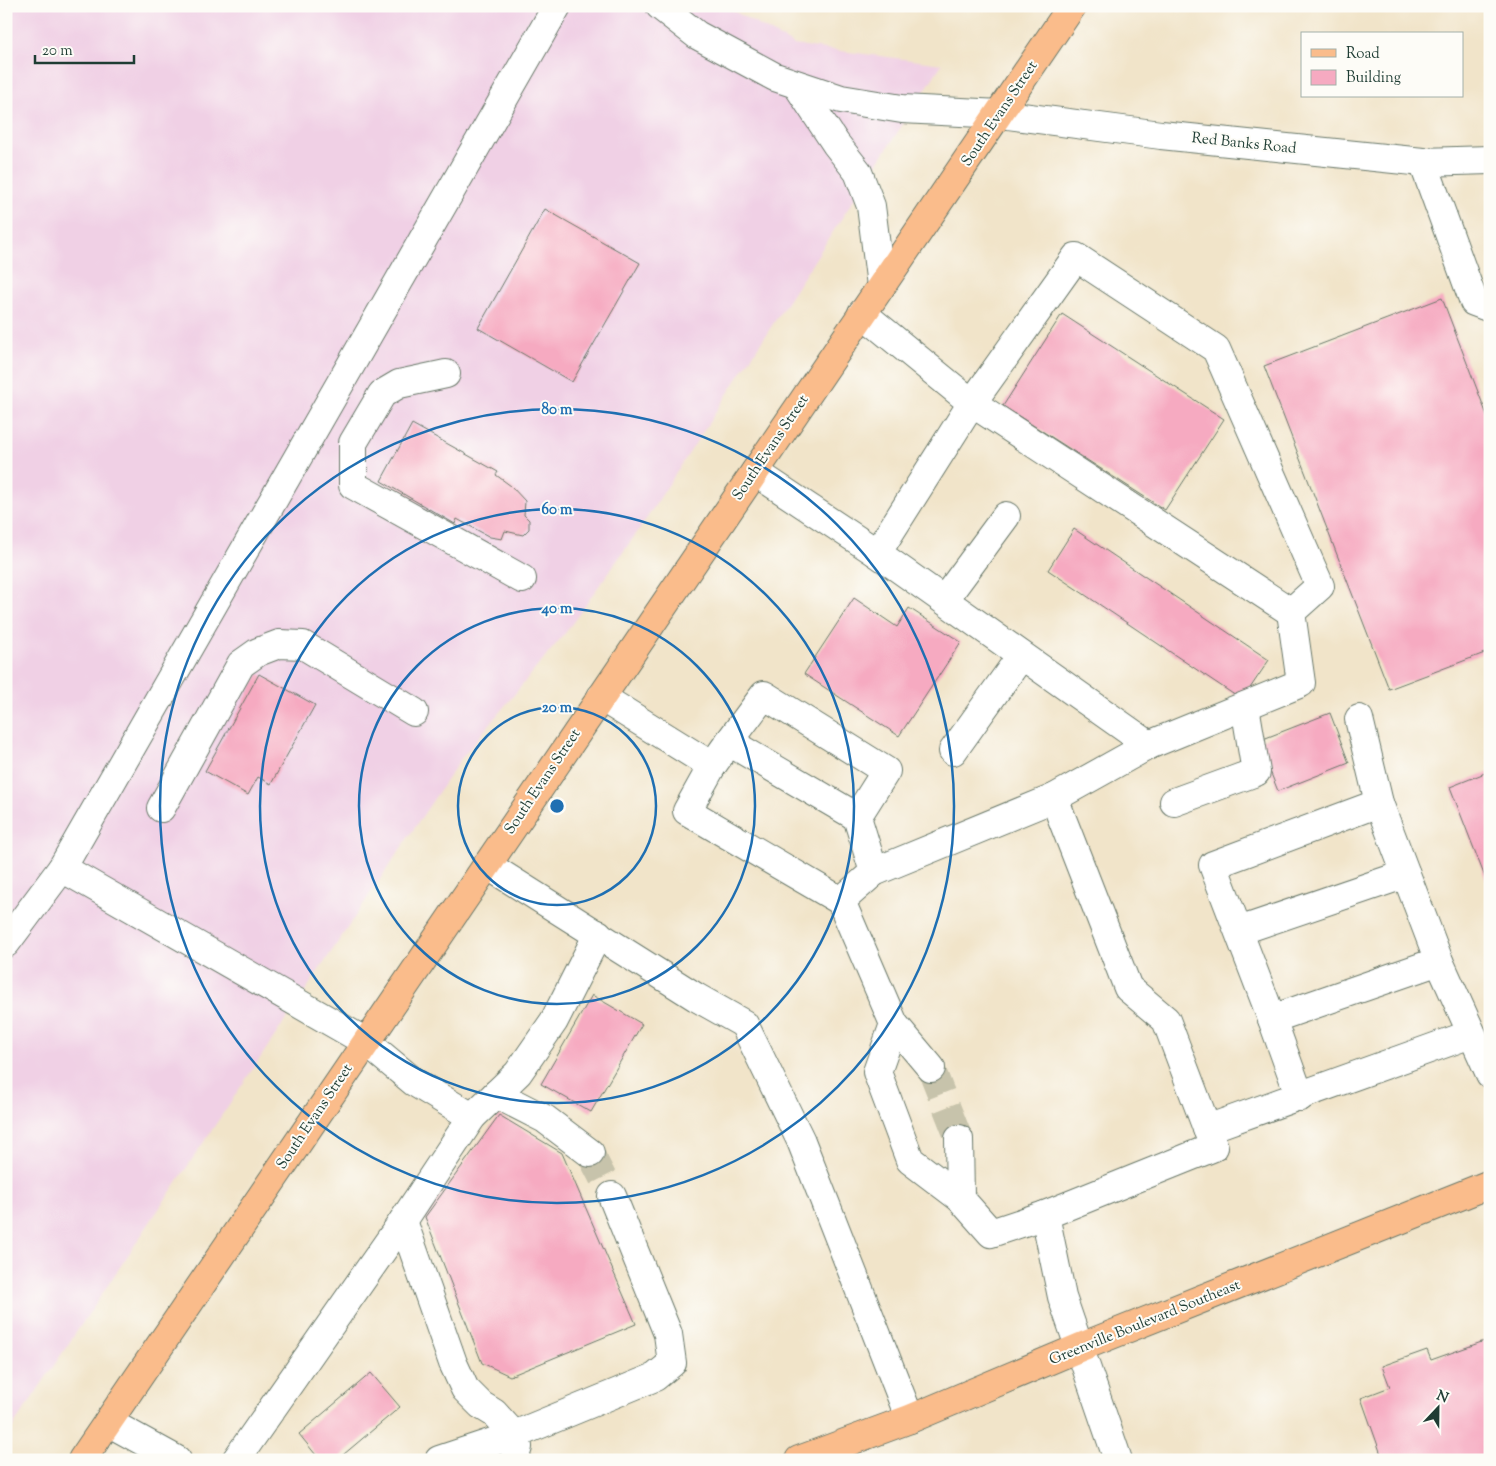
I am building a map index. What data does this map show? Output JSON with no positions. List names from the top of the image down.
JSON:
{
  "streets": {
    "main road": ["South Evans Street", "Greenville Boulevard Southeast"],
    "street": ["Red Banks Road"]
  },
  "crossings": [
    ["South Evans Street", "Red Banks Road"]
  ],
  "legend": ["Road", "Building"],
  "scale_bar": "20 m",
  "north": "top",
  "rings": [
    "80 m",
    "60 m",
    "40 m",
    "20 m"
  ]
}
